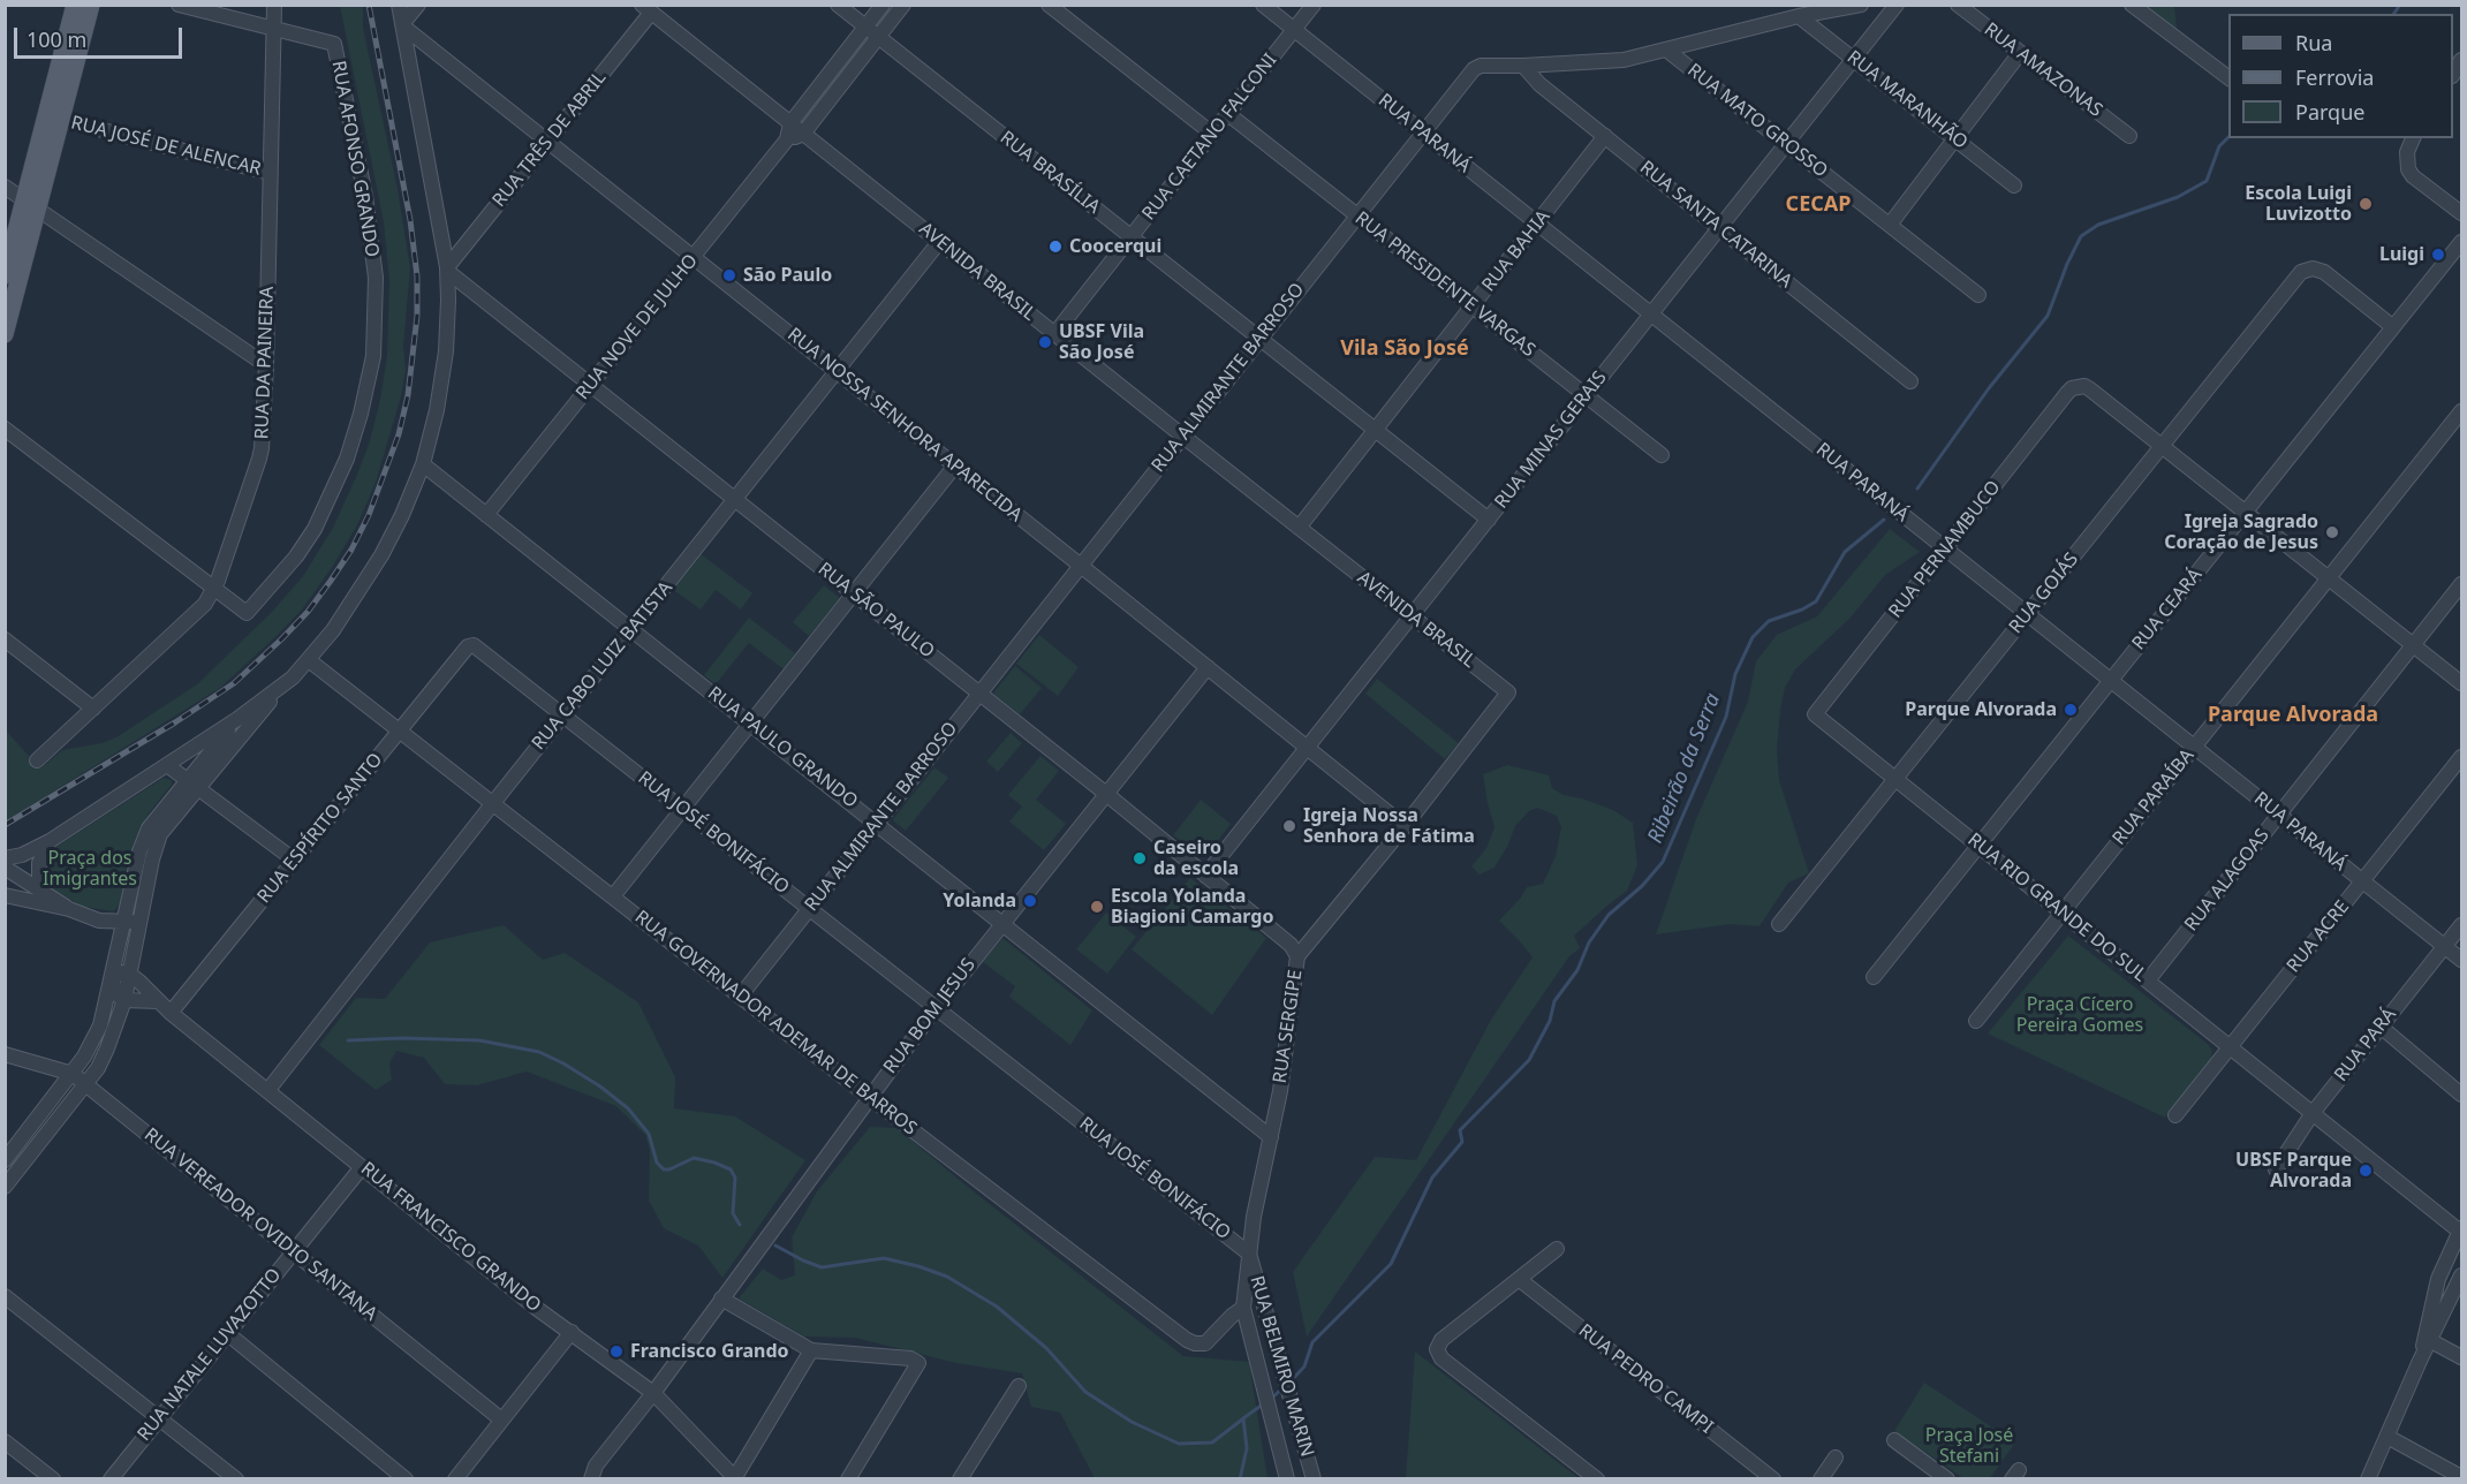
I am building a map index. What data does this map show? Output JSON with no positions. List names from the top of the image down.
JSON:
{
  "streets": {
    "street": [
      "RUA AMAZONAS",
      "RUA MARANHÃO",
      "RUA MATO GROSSO",
      "RUA PARANÁ",
      "RUA CAETANO FALCONI",
      "RUA TRÊS DE ABRIL",
      "RUA JOSÉ DE ALENCAR",
      "RUA AFONSO GRANDO",
      "RUA BRASÍLIA",
      "RUA SANTA CATARINA",
      "RUA BAHIA",
      "AVENIDA BRASIL",
      "RUA PRESIDENTE VARGAS",
      "RUA NOVE DE JULHO",
      "RUA DA PAINEIRA",
      "RUA ALMIRANTE BARROSO",
      "RUA NOSSA SENHORA APARECIDA",
      "RUA MINAS GERAIS",
      "RUA PERNAMBUCO",
      "RUA GOIÁS",
      "RUA CEARÁ",
      "RUA SÃO PAULO",
      "RUA CABO LUIZ BATISTA",
      "RUA PAULO GRANDO",
      "RUA PARAÍBA",
      "RUA ESPÍRITO SANTO",
      "RUA JOSÉ BONIFÁCIO",
      "RUA ALAGOAS",
      "RUA RIO GRANDE DO SUL",
      "RUA ACRE",
      "RUA BOM JESUS",
      "RUA GOVERNADOR ADEMAR DE BARROS",
      "RUA SERGIPE",
      "RUA PARÁ",
      "RUA VEREADOR OVIDIO SANTANA",
      "RUA FRANCISCO GRANDO",
      "RUA NATALE LUVAZOTTO",
      "RUA BELMIRO MARIN",
      "RUA PEDRO CAMPI"
    ]
  },
  "crossings": [
    ["RUA MARANHÃO", "RUA ALMIRANTE BARROSO"],
    ["RUA MARANHÃO", "RUA MINAS GERAIS"],
    ["RUA MATO GROSSO", "RUA ALMIRANTE BARROSO"],
    ["RUA MATO GROSSO", "RUA MINAS GERAIS"],
    ["RUA PARANÁ", "RUA CAETANO FALCONI"],
    ["RUA PARANÁ", "RUA BAHIA"],
    ["RUA PARANÁ", "RUA ALMIRANTE BARROSO"],
    ["RUA PARANÁ", "RUA MINAS GERAIS"],
    ["RUA PARANÁ", "RUA PERNAMBUCO"],
    ["RUA PARANÁ", "RUA GOIÁS"],
    ["RUA PARANÁ", "RUA CEARÁ"],
    ["RUA PARANÁ", "RUA PARAÍBA"],
    ["RUA PARANÁ", "RUA ALAGOAS"],
    ["RUA PARANÁ", "RUA ACRE"],
    ["RUA PARANÁ", "RUA PARÁ"],
    ["RUA CAETANO FALCONI", "RUA BRASÍLIA"],
    ["RUA CAETANO FALCONI", "AVENIDA BRASIL"],
    ["RUA CAETANO FALCONI", "RUA PRESIDENTE VARGAS"],
    ["RUA TRÊS DE ABRIL", "AVENIDA BRASIL"],
    ["RUA TRÊS DE ABRIL", "RUA NOSSA SENHORA APARECIDA"],
    ["RUA TRÊS DE ABRIL", "RUA SÃO PAULO"],
    ["RUA JOSÉ DE ALENCAR", "RUA DA PAINEIRA"],
    ["RUA AFONSO GRANDO", "RUA DA PAINEIRA"],
    ["RUA BRASÍLIA", "RUA BAHIA"],
    ["RUA BRASÍLIA", "RUA ALMIRANTE BARROSO"],
    ["RUA BRASÍLIA", "RUA MINAS GERAIS"],
    ["RUA SANTA CATARINA", "RUA BAHIA"],
    ["RUA SANTA CATARINA", "RUA ALMIRANTE BARROSO"],
    ["RUA SANTA CATARINA", "RUA MINAS GERAIS"],
    ["RUA BAHIA", "AVENIDA BRASIL"],
    ["RUA BAHIA", "RUA PRESIDENTE VARGAS"],
    ["AVENIDA BRASIL", "RUA NOVE DE JULHO"],
    ["AVENIDA BRASIL", "RUA ALMIRANTE BARROSO"],
    ["AVENIDA BRASIL", "RUA MINAS GERAIS"],
    ["AVENIDA BRASIL", "RUA CABO LUIZ BATISTA"],
    ["AVENIDA BRASIL", "RUA SERGIPE"],
    ["RUA PRESIDENTE VARGAS", "RUA ALMIRANTE BARROSO"],
    ["RUA PRESIDENTE VARGAS", "RUA MINAS GERAIS"],
    ["RUA NOVE DE JULHO", "RUA NOSSA SENHORA APARECIDA"],
    ["RUA NOVE DE JULHO", "RUA SÃO PAULO"],
    ["RUA NOVE DE JULHO", "RUA PAULO GRANDO"],
    ["RUA ALMIRANTE BARROSO", "RUA NOSSA SENHORA APARECIDA"],
    ["RUA ALMIRANTE BARROSO", "RUA SÃO PAULO"],
    ["RUA ALMIRANTE BARROSO", "RUA PAULO GRANDO"],
    ["RUA ALMIRANTE BARROSO", "RUA JOSÉ BONIFÁCIO"],
    ["RUA ALMIRANTE BARROSO", "RUA GOVERNADOR ADEMAR DE BARROS"],
    ["RUA NOSSA SENHORA APARECIDA", "RUA MINAS GERAIS"],
    ["RUA NOSSA SENHORA APARECIDA", "RUA CABO LUIZ BATISTA"],
    ["RUA NOSSA SENHORA APARECIDA", "RUA BOM JESUS"],
    ["RUA NOSSA SENHORA APARECIDA", "RUA SERGIPE"],
    ["RUA MINAS GERAIS", "RUA SÃO PAULO"],
    ["RUA PERNAMBUCO", "RUA GOIÁS"],
    ["RUA PERNAMBUCO", "RUA RIO GRANDE DO SUL"],
    ["RUA GOIÁS", "RUA CEARÁ"],
    ["RUA GOIÁS", "RUA RIO GRANDE DO SUL"],
    ["RUA CEARÁ", "RUA RIO GRANDE DO SUL"],
    ["RUA SÃO PAULO", "RUA CABO LUIZ BATISTA"],
    ["RUA SÃO PAULO", "RUA BOM JESUS"],
    ["RUA SÃO PAULO", "RUA SERGIPE"],
    ["RUA CABO LUIZ BATISTA", "RUA PAULO GRANDO"],
    ["RUA CABO LUIZ BATISTA", "RUA JOSÉ BONIFÁCIO"],
    ["RUA CABO LUIZ BATISTA", "RUA GOVERNADOR ADEMAR DE BARROS"],
    ["RUA CABO LUIZ BATISTA", "RUA FRANCISCO GRANDO"],
    ["RUA PAULO GRANDO", "RUA BOM JESUS"],
    ["RUA PAULO GRANDO", "RUA SERGIPE"],
    ["RUA PARAÍBA", "RUA RIO GRANDE DO SUL"],
    ["RUA ESPÍRITO SANTO", "RUA JOSÉ BONIFÁCIO"],
    ["RUA ESPÍRITO SANTO", "RUA GOVERNADOR ADEMAR DE BARROS"],
    ["RUA ESPÍRITO SANTO", "RUA FRANCISCO GRANDO"],
    ["RUA JOSÉ BONIFÁCIO", "RUA BOM JESUS"],
    ["RUA JOSÉ BONIFÁCIO", "RUA SERGIPE"],
    ["RUA JOSÉ BONIFÁCIO", "RUA BELMIRO MARIN"],
    ["RUA ALAGOAS", "RUA RIO GRANDE DO SUL"],
    ["RUA RIO GRANDE DO SUL", "RUA ACRE"],
    ["RUA RIO GRANDE DO SUL", "RUA PARÁ"],
    ["RUA BOM JESUS", "RUA GOVERNADOR ADEMAR DE BARROS"],
    ["RUA BOM JESUS", "RUA FRANCISCO GRANDO"],
    ["RUA GOVERNADOR ADEMAR DE BARROS", "RUA SERGIPE"],
    ["RUA SERGIPE", "RUA BELMIRO MARIN"],
    ["RUA VEREADOR OVIDIO SANTANA", "RUA NATALE LUVAZOTTO"],
    ["RUA FRANCISCO GRANDO", "RUA NATALE LUVAZOTTO"]
  ],
  "districts": ["CECAP", "Vila São José", "Parque Alvorada"],
  "water": ["Ribeirão da Serra"],
  "parks": ["Praça dos Imigrantes", "Praça Cícero Pereira Gomes", "Praça José Stefani"],
  "places": [
    "Escola Luigi Luvizotto",
    "Coocerqui",
    "Luigi",
    "São Paulo",
    "UBSF Vila São José",
    "Igreja Sagrado Coração de Jesus",
    "Parque Alvorada",
    "Igreja Nossa Senhora de Fátima",
    "Caseiro da escola",
    "Yolanda",
    "Escola Yolanda Biagioni Camargo",
    "UBSF Parque Alvorada",
    "Francisco Grando"
  ],
  "legend": ["Rua", "Ferrovia", "Parque"],
  "scale_bar": "100 m"
}
